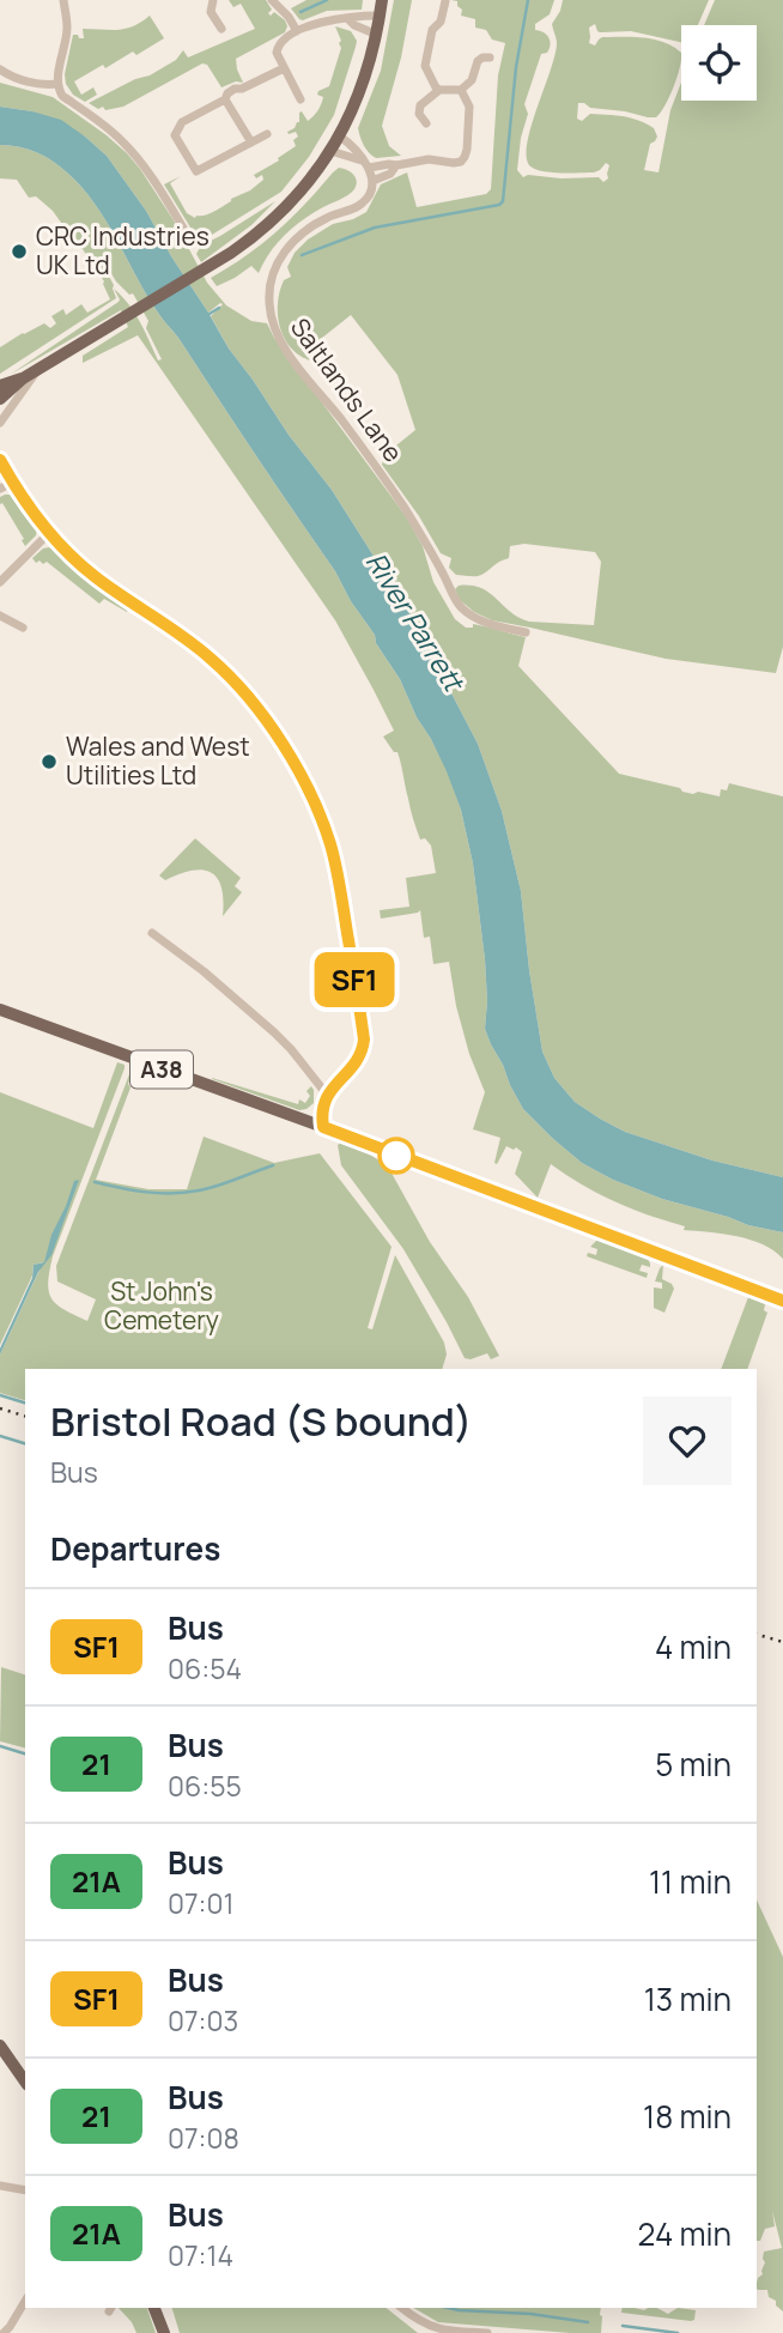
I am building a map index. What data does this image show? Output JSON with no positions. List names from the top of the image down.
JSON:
{
  "streets": {
    "main road": ["A38"],
    "street": ["Saltlands Lane"]
  },
  "water": ["River Parrett"],
  "parks": ["St John's Cemetery"],
  "places": ["CRC Industries UK Ltd", "Wales and West Utilities Ltd"],
  "lines": ["bus line SF1"],
  "page": {
    "on_map": "SF1",
    "heading": [
      ["Bristol Road (S bound)", "Bus"],
      "Departures"
    ],
    "list": [
      {
        "mark": "SF1",
        "name": "Bus",
        "note": "06:54",
        "value": "4 min"
      },
      {
        "mark": "21",
        "name": "Bus",
        "note": "06:55",
        "value": "5 min"
      },
      {
        "mark": "21A",
        "name": "Bus",
        "note": "07:01",
        "value": "11 min"
      },
      {
        "mark": "SF1",
        "name": "Bus",
        "note": "07:03",
        "value": "13 min"
      },
      {
        "mark": "21",
        "name": "Bus",
        "note": "07:08",
        "value": "18 min"
      },
      {
        "mark": "21A",
        "name": "Bus",
        "note": "07:14",
        "value": "24 min"
      }
    ]
  }
}
